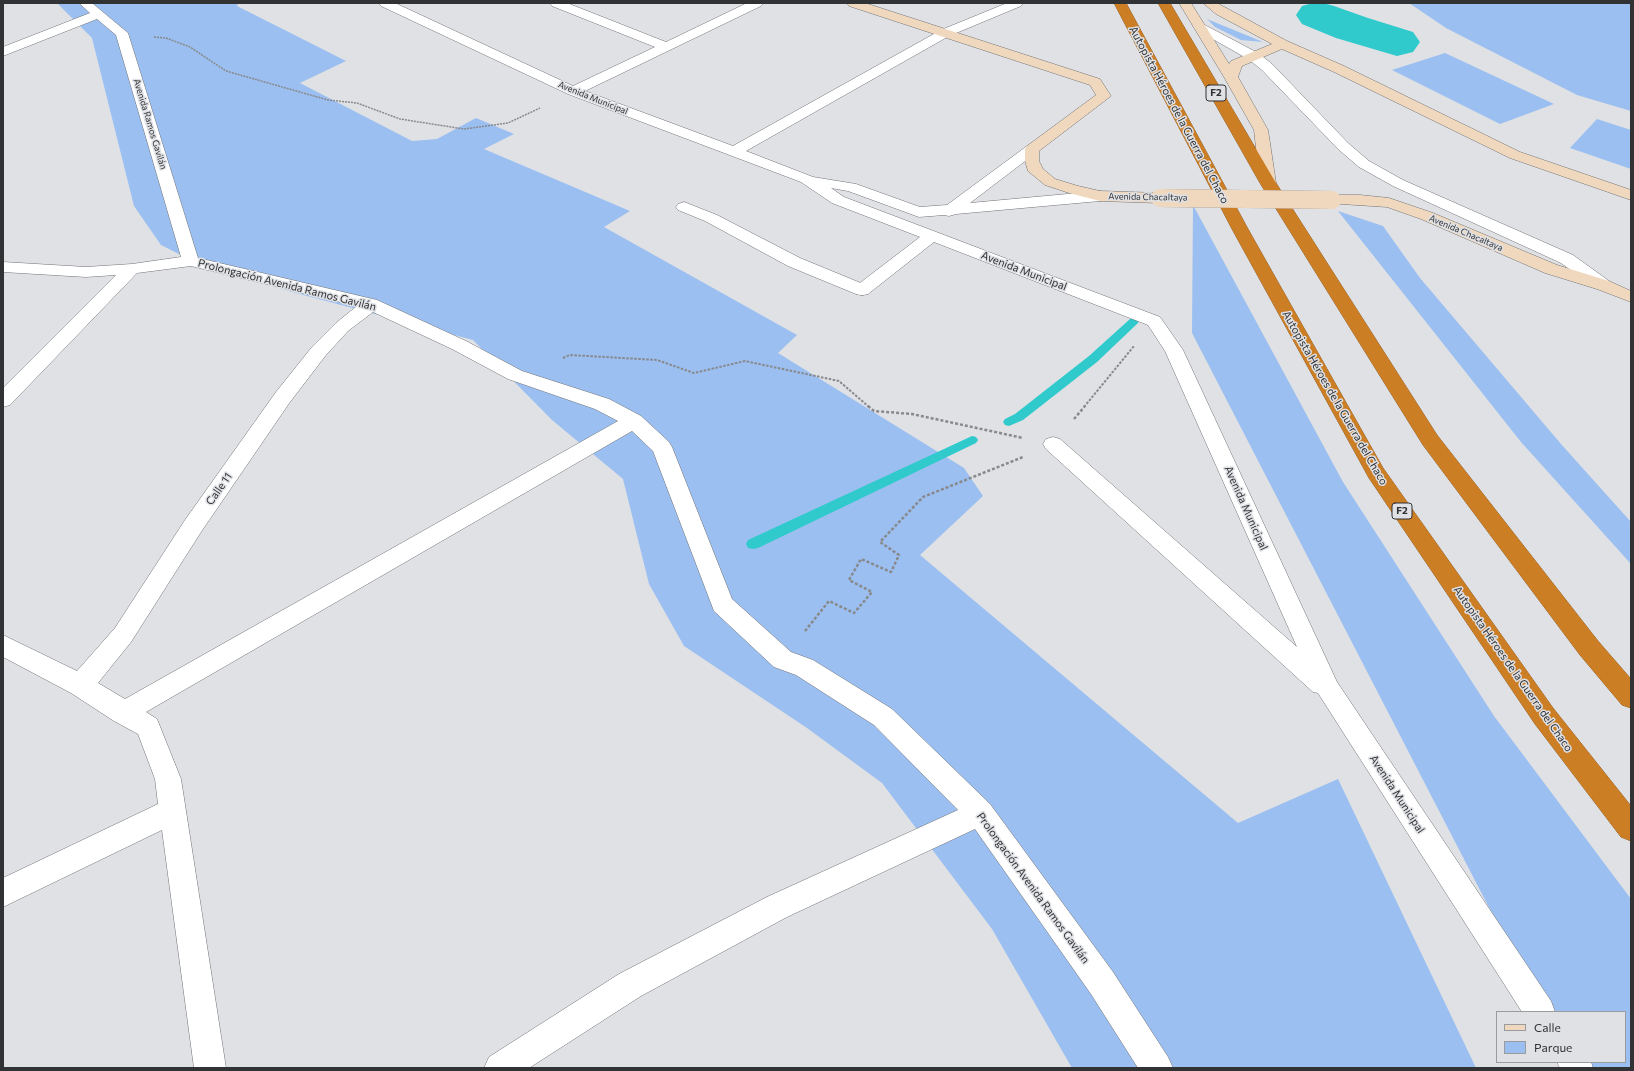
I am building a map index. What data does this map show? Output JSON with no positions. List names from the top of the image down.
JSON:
{
  "streets": {
    "highway": ["F2", "Autopista Héroes de la Guerra del Chaco"],
    "street": [
      "Avenida Municipal",
      "Avenida Ramos Gavilán",
      "Avenida Chacaltaya",
      "Prolongación Avenida Ramos Gavilán",
      "Calle 11"
    ]
  },
  "crossings": [
    ["Avenida Municipal", "Avenida Chacaltaya"],
    ["Avenida Ramos Gavilán", "Prolongación Avenida Ramos Gavilán"],
    ["Prolongación Avenida Ramos Gavilán", "Calle 11"]
  ],
  "legend": ["Calle", "Parque"]
}
